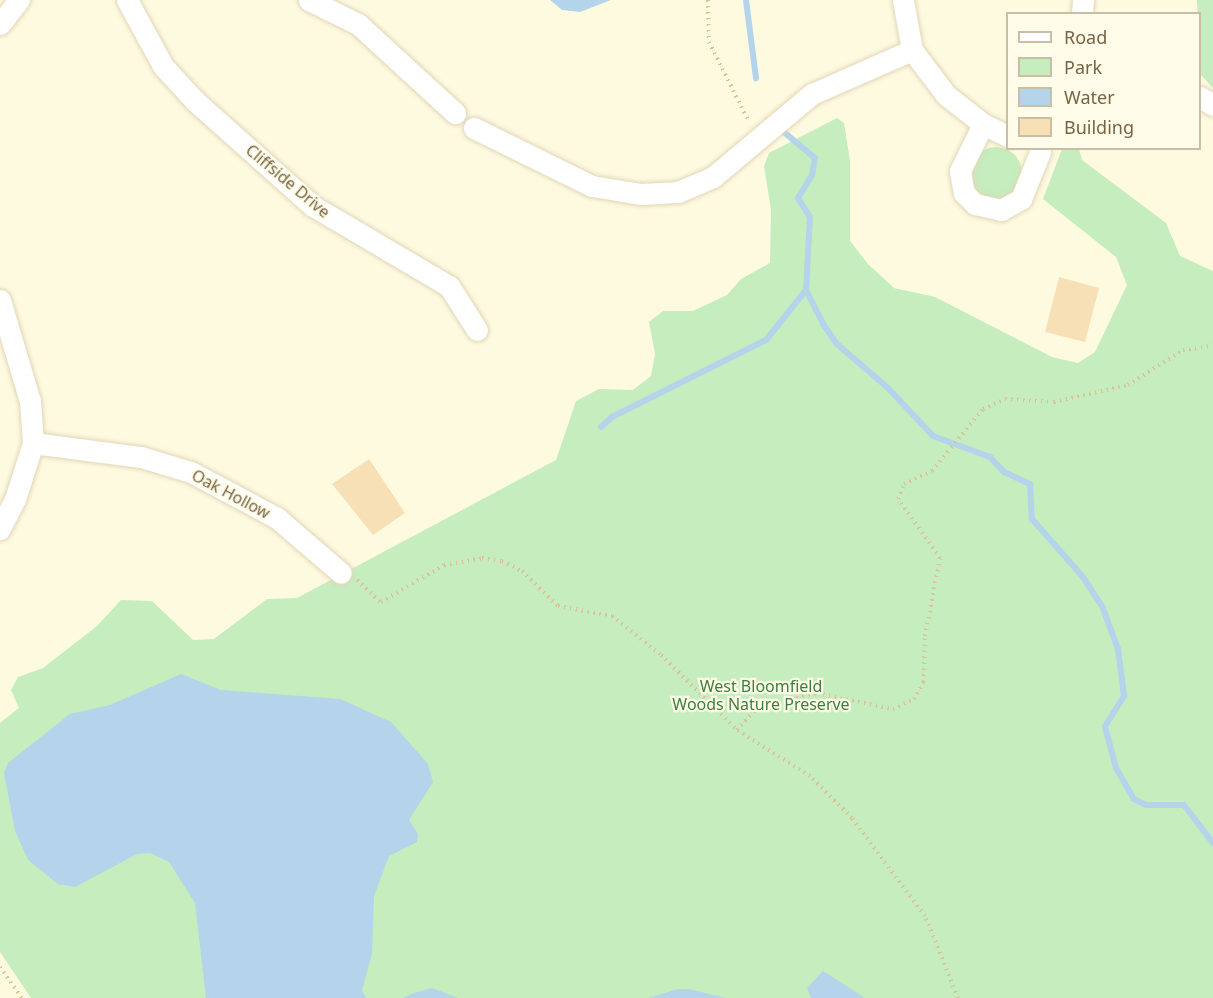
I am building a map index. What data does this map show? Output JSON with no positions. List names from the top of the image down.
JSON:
{
  "streets": {
    "street": ["Cliffside Drive", "Oak Hollow"]
  },
  "parks": ["West Bloomfield Woods Nature Preserve"],
  "legend": [
    "Road",
    "Park",
    "Water",
    "Building"
  ]
}
